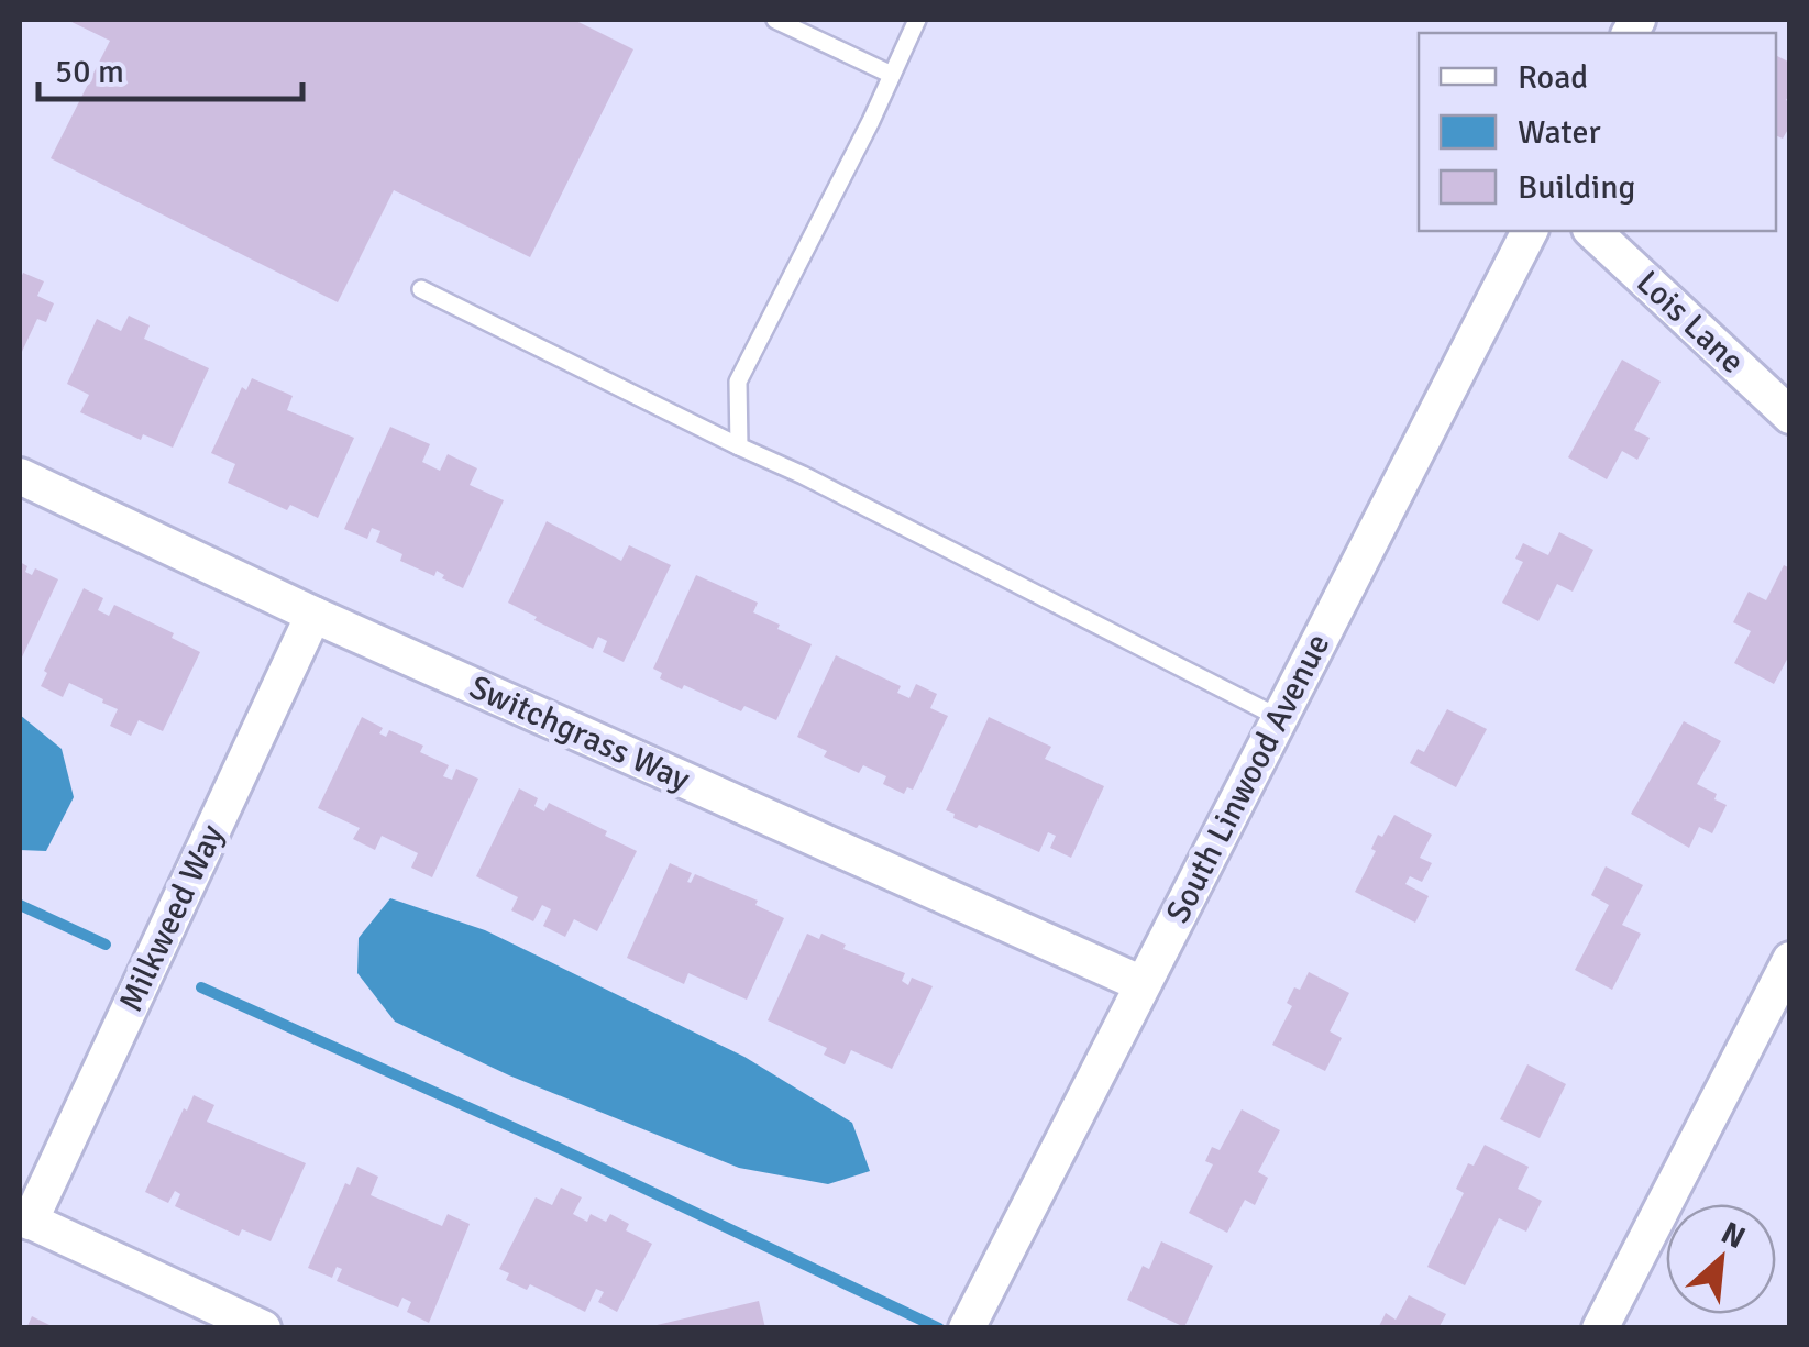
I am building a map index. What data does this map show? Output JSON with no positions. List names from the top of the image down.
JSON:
{
  "streets": {
    "street": [
      "Lois Lane",
      "Switchgrass Way",
      "South Linwood Avenue",
      "Milkweed Way"
    ]
  },
  "crossings": [
    ["Switchgrass Way", "South Linwood Avenue"],
    ["Switchgrass Way", "Milkweed Way"]
  ],
  "legend": ["Road", "Water", "Building"],
  "scale_bar": "50 m",
  "north": "top right"
}
